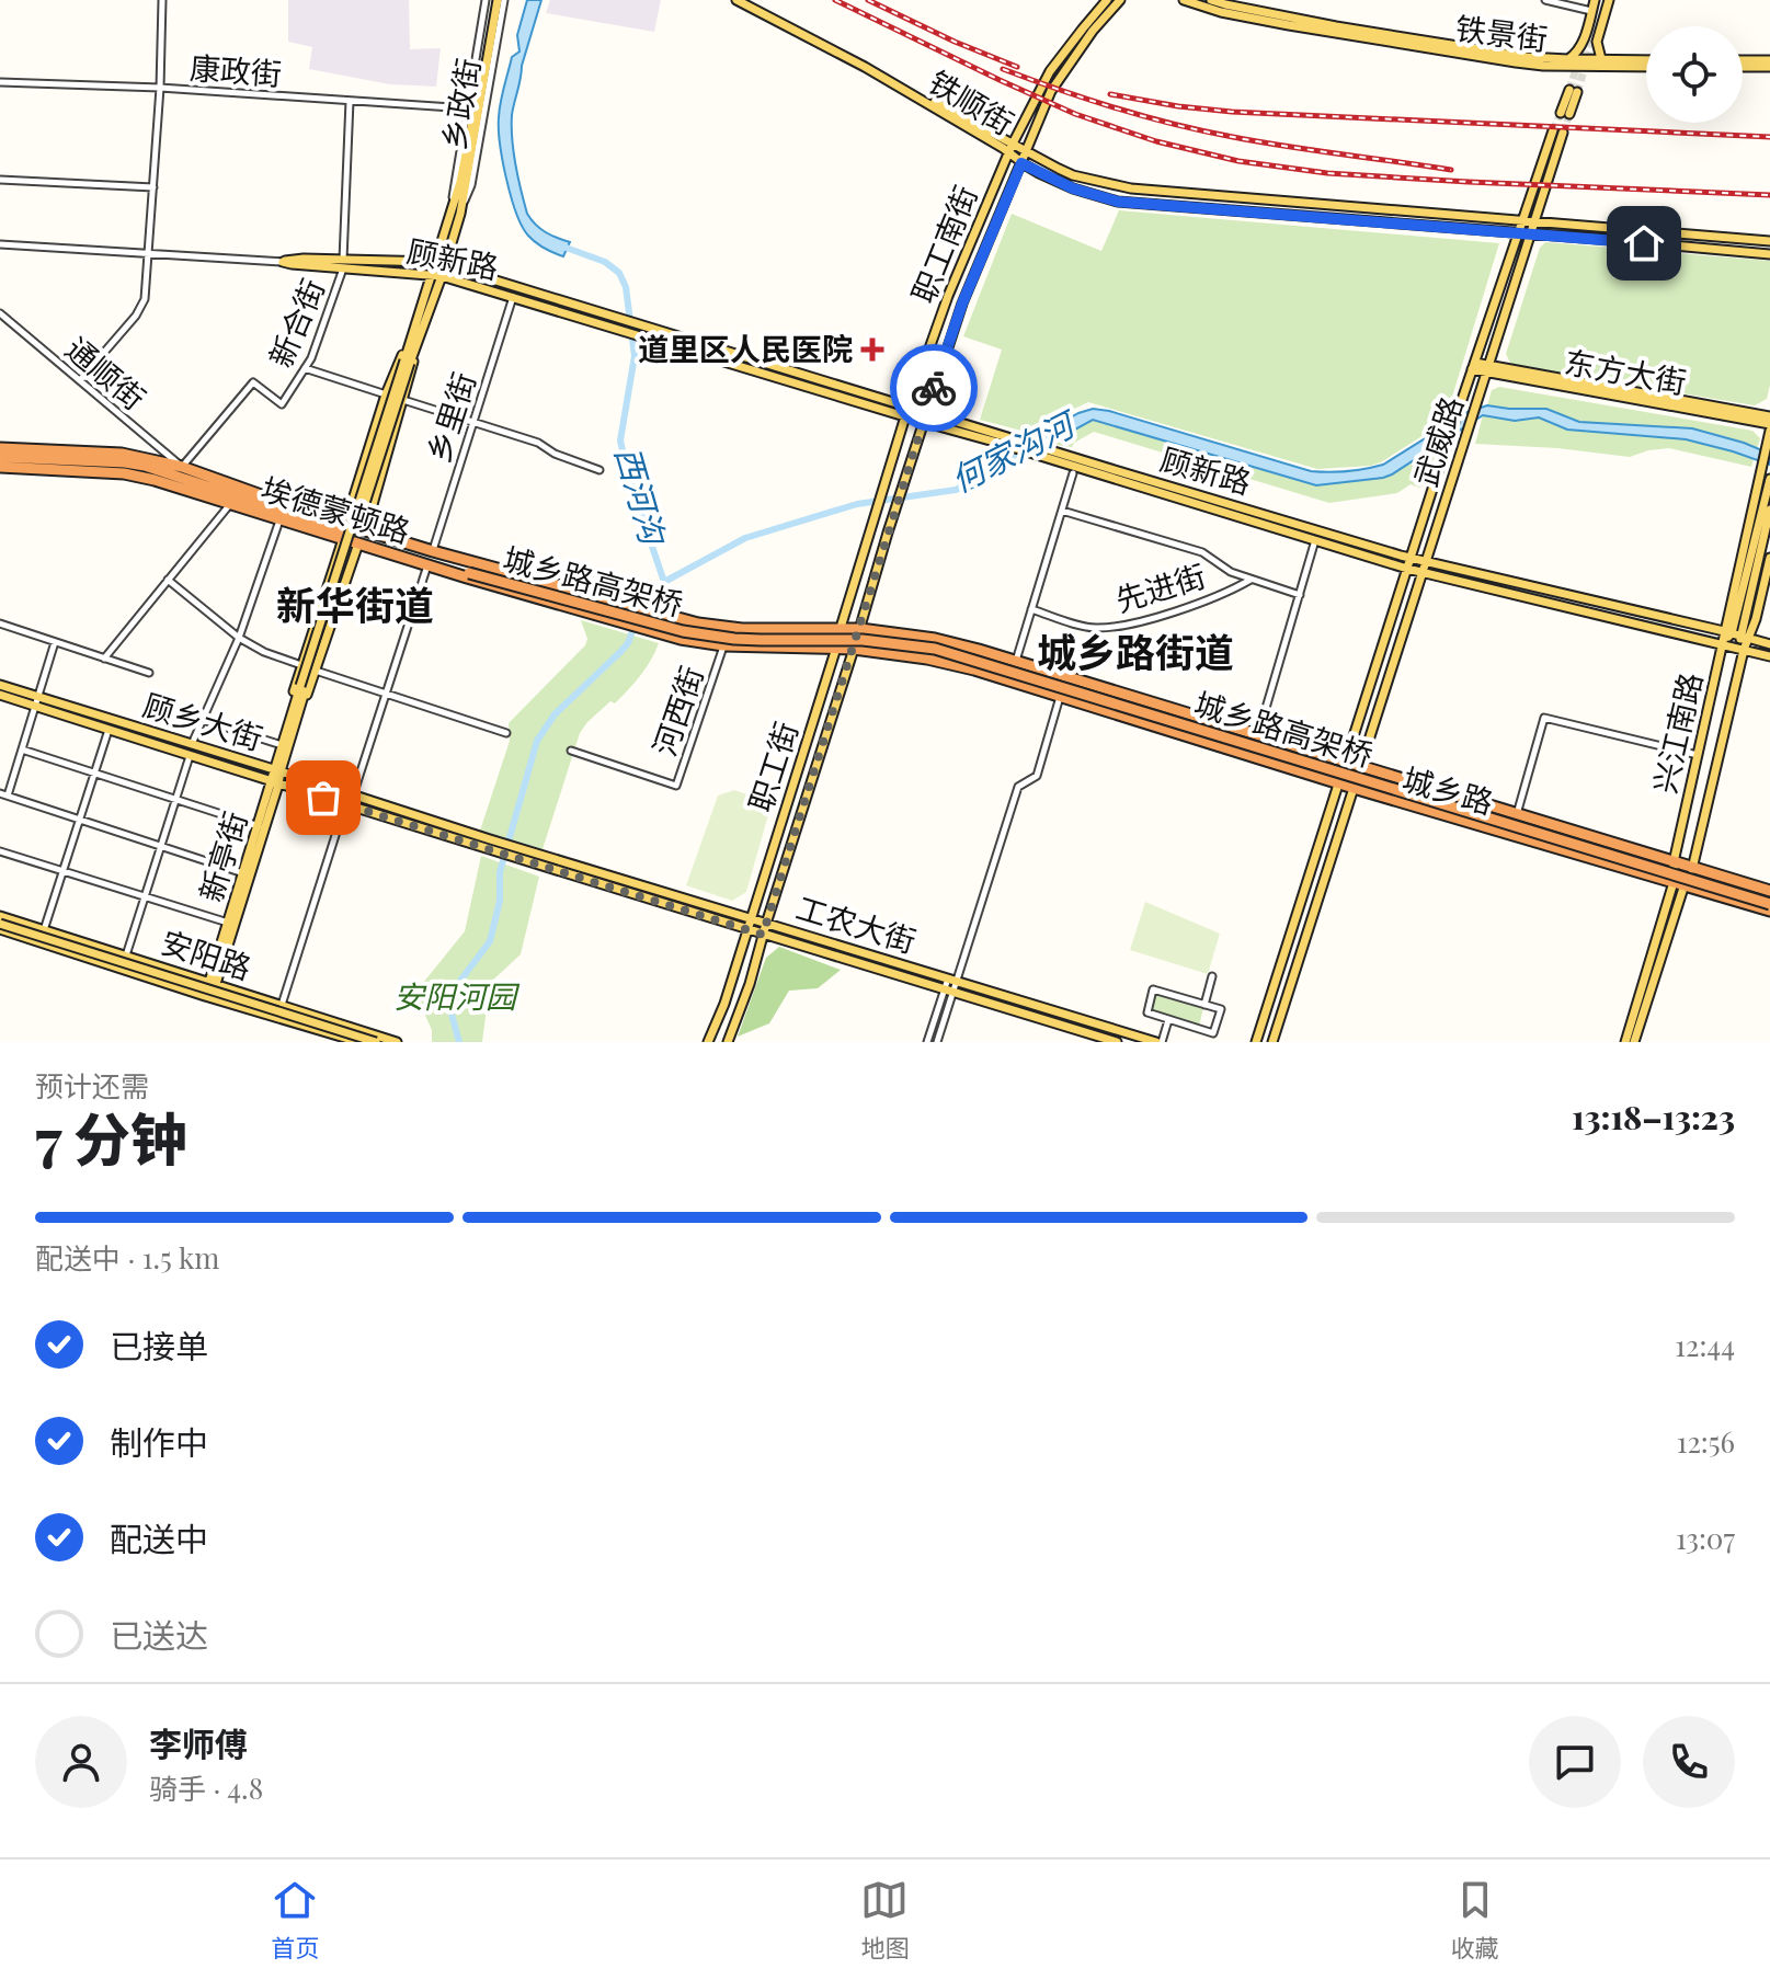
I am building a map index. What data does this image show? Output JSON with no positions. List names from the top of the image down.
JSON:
{
  "streets": {
    "highway": ["埃德蒙顿路", "城乡路高架桥", "城乡路"],
    "main road": [
      "铁景街",
      "铁顺街",
      "乡政街",
      "职工南街",
      "顾新路",
      "东方大街",
      "武威路",
      "顾乡大街",
      "兴江南路",
      "职工街",
      "新亭街",
      "工农大街",
      "安阳路"
    ],
    "street": [
      "康政街",
      "新合街",
      "通顺街",
      "乡里街",
      "先进街",
      "河西街"
    ]
  },
  "crossings": [
    ["康政街", "乡政街"],
    ["康政街", "新合街"],
    ["铁顺街", "职工南街"],
    ["铁顺街", "武威路"],
    ["乡政街", "顾新路"],
    ["职工南街", "顾新路"],
    ["职工南街", "埃德蒙顿路"],
    ["职工南街", "职工街"],
    ["职工南街", "城乡路"],
    ["顾新路", "新合街"],
    ["顾新路", "乡里街"],
    ["顾新路", "武威路"],
    ["顾新路", "兴江南路"],
    ["新合街", "通顺街"],
    ["新合街", "埃德蒙顿路"],
    ["东方大街", "武威路"],
    ["通顺街", "埃德蒙顿路"],
    ["乡里街", "埃德蒙顿路"],
    ["乡里街", "顾乡大街"],
    ["武威路", "城乡路"],
    ["埃德蒙顿路", "城乡路高架桥"],
    ["埃德蒙顿路", "职工街"],
    ["埃德蒙顿路", "城乡路"],
    ["河西街", "城乡路"],
    ["顾乡大街", "新亭街"],
    ["顾乡大街", "工农大街"],
    ["兴江南路", "城乡路"],
    ["职工街", "城乡路"],
    ["职工街", "工农大街"],
    ["新亭街", "安阳路"]
  ],
  "districts": ["新华街道", "城乡路街道"],
  "water": ["何家沟河", "西河沟"],
  "parks": ["安阳河园"],
  "places": {
    "health": ["道里区人民医院"]
  },
  "page": {
    "heading": ["7 分钟", "预计还需", "13:18–13:23"],
    "panel": ["李师傅", "骑手 · 4.8"],
    "bar": "配送中 · 1.5 km",
    "list": [
      ["已接单", "12:44"],
      ["制作中", "12:56"],
      ["配送中", "13:07"],
      "已送达"
    ],
    "tabs": ["首页", "地图", "收藏"]
  }
}
